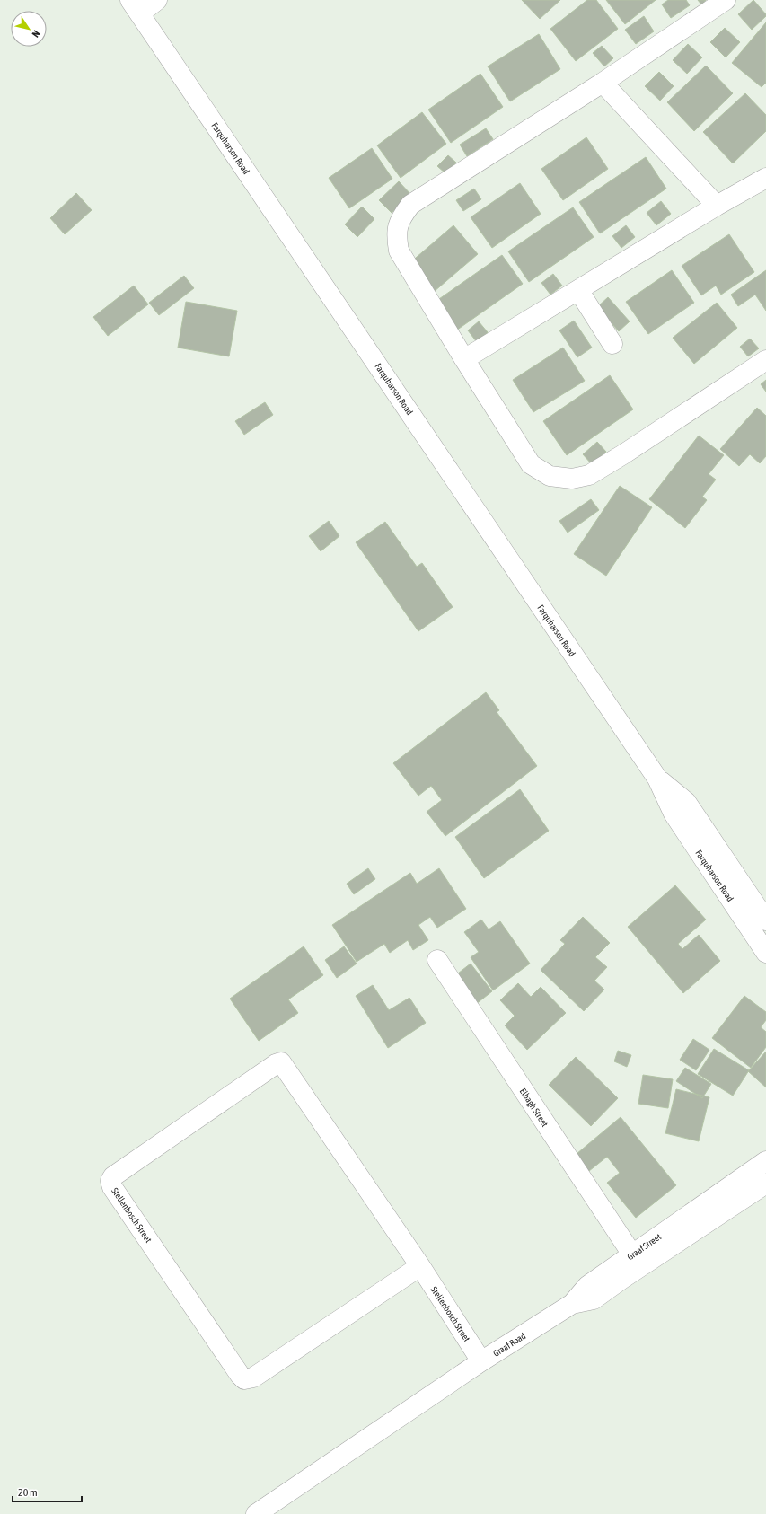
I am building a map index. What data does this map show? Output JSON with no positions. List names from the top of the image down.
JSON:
{
  "streets": {
    "street": [
      "Farquharson Road",
      "Elbagh Street",
      "Stellenbosch Street",
      "Graaf Street",
      "Graaf Road"
    ]
  },
  "crossings": [
    ["Elbagh Street", "Graaf Street"],
    ["Stellenbosch Street", "Graaf Road"],
    ["Graaf Street", "Graaf Road"]
  ],
  "scale_bar": "20 m",
  "north": "bottom right"
}
